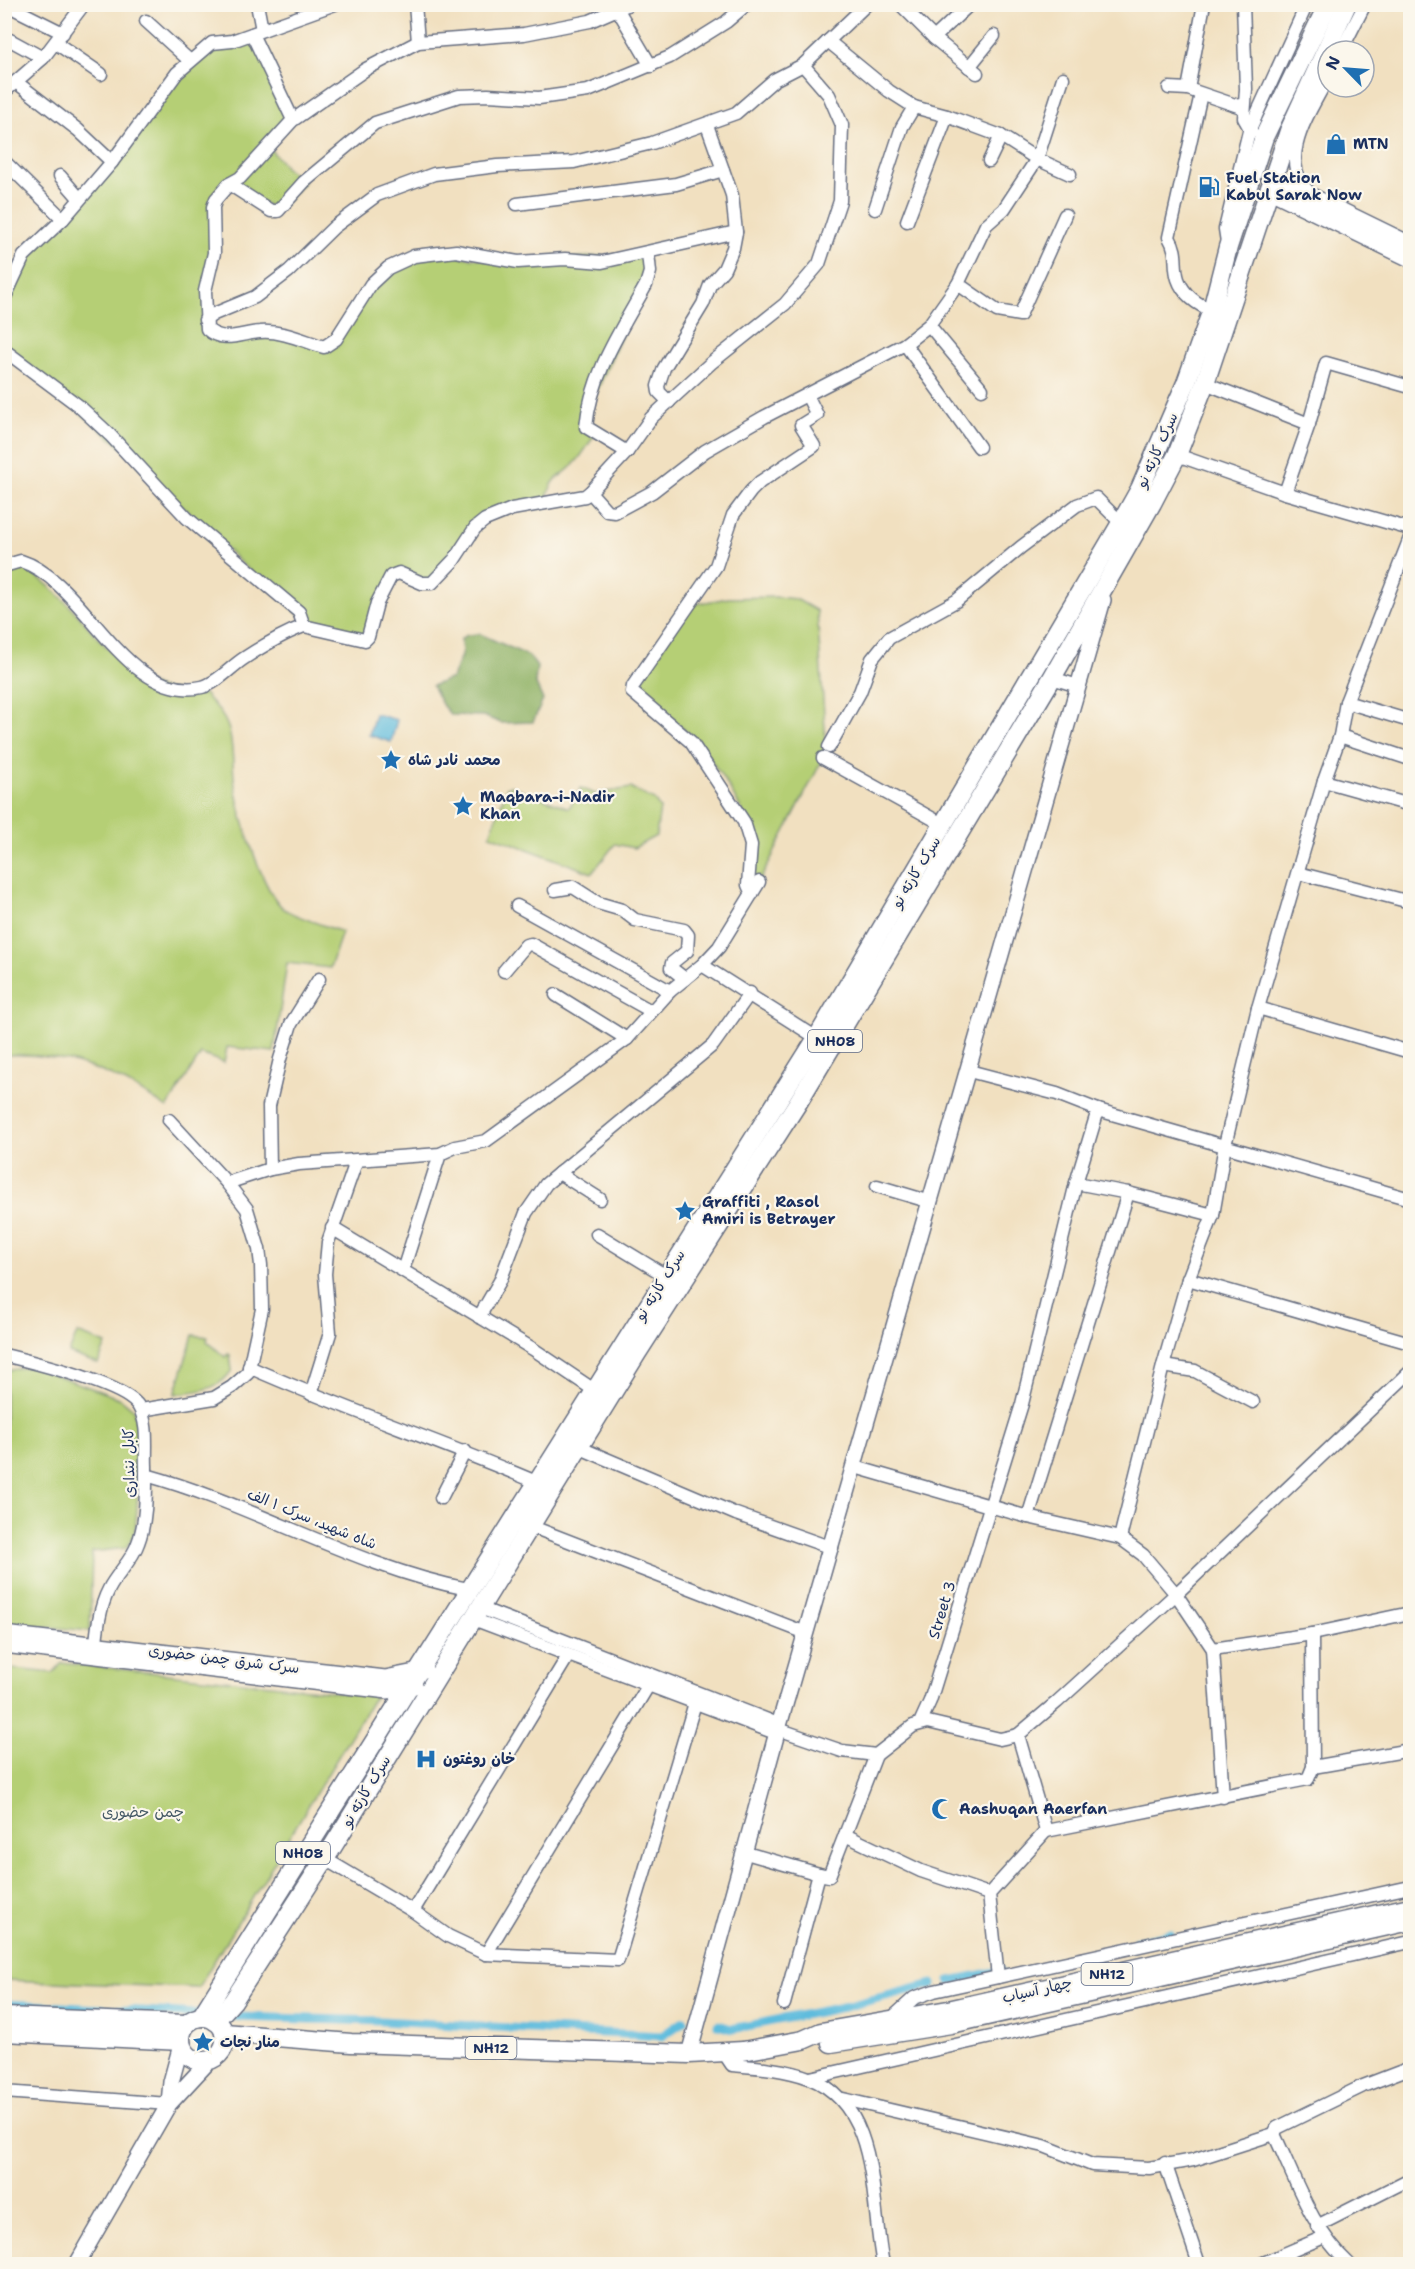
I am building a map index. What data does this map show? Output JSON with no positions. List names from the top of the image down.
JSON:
{
  "streets": {
    "highway": [
      "سرک کارته نو",
      "NH08",
      "NH12",
      "چهار آسیاب"
    ],
    "main road": ["سرک شرق چمن حضوری"],
    "street": ["کابل ننداری", "شاه شهید، سرک ۱ الف", "Street 3"]
  },
  "crossings": [
    ["سرک کارته نو", "شاه شهید، سرک ۱ الف"],
    ["سرک کارته نو", "سرک شرق چمن حضوری"],
    ["سرک کارته نو", "NH12"],
    ["کابل ننداری", "شاه شهید، سرک ۱ الف"],
    ["کابل ننداری", "سرک شرق چمن حضوری"],
    ["NH12", "چهار آسیاب"]
  ],
  "parks": ["چمن حضوری"],
  "places": {
    "shop": ["MTN"],
    "fuel station": ["Fuel Station Kabul Sarak Now"],
    "place": [
      "محمد نادر شاه",
      "Maqbara-i-Nadir Khan",
      "Graffiti , Rasol Amiri is Betrayer",
      "منار نجات"
    ],
    "hospital": ["خان روغتون"],
    "mosque": ["Aashuqan Aaerfan"]
  },
  "north": "top left"
}
